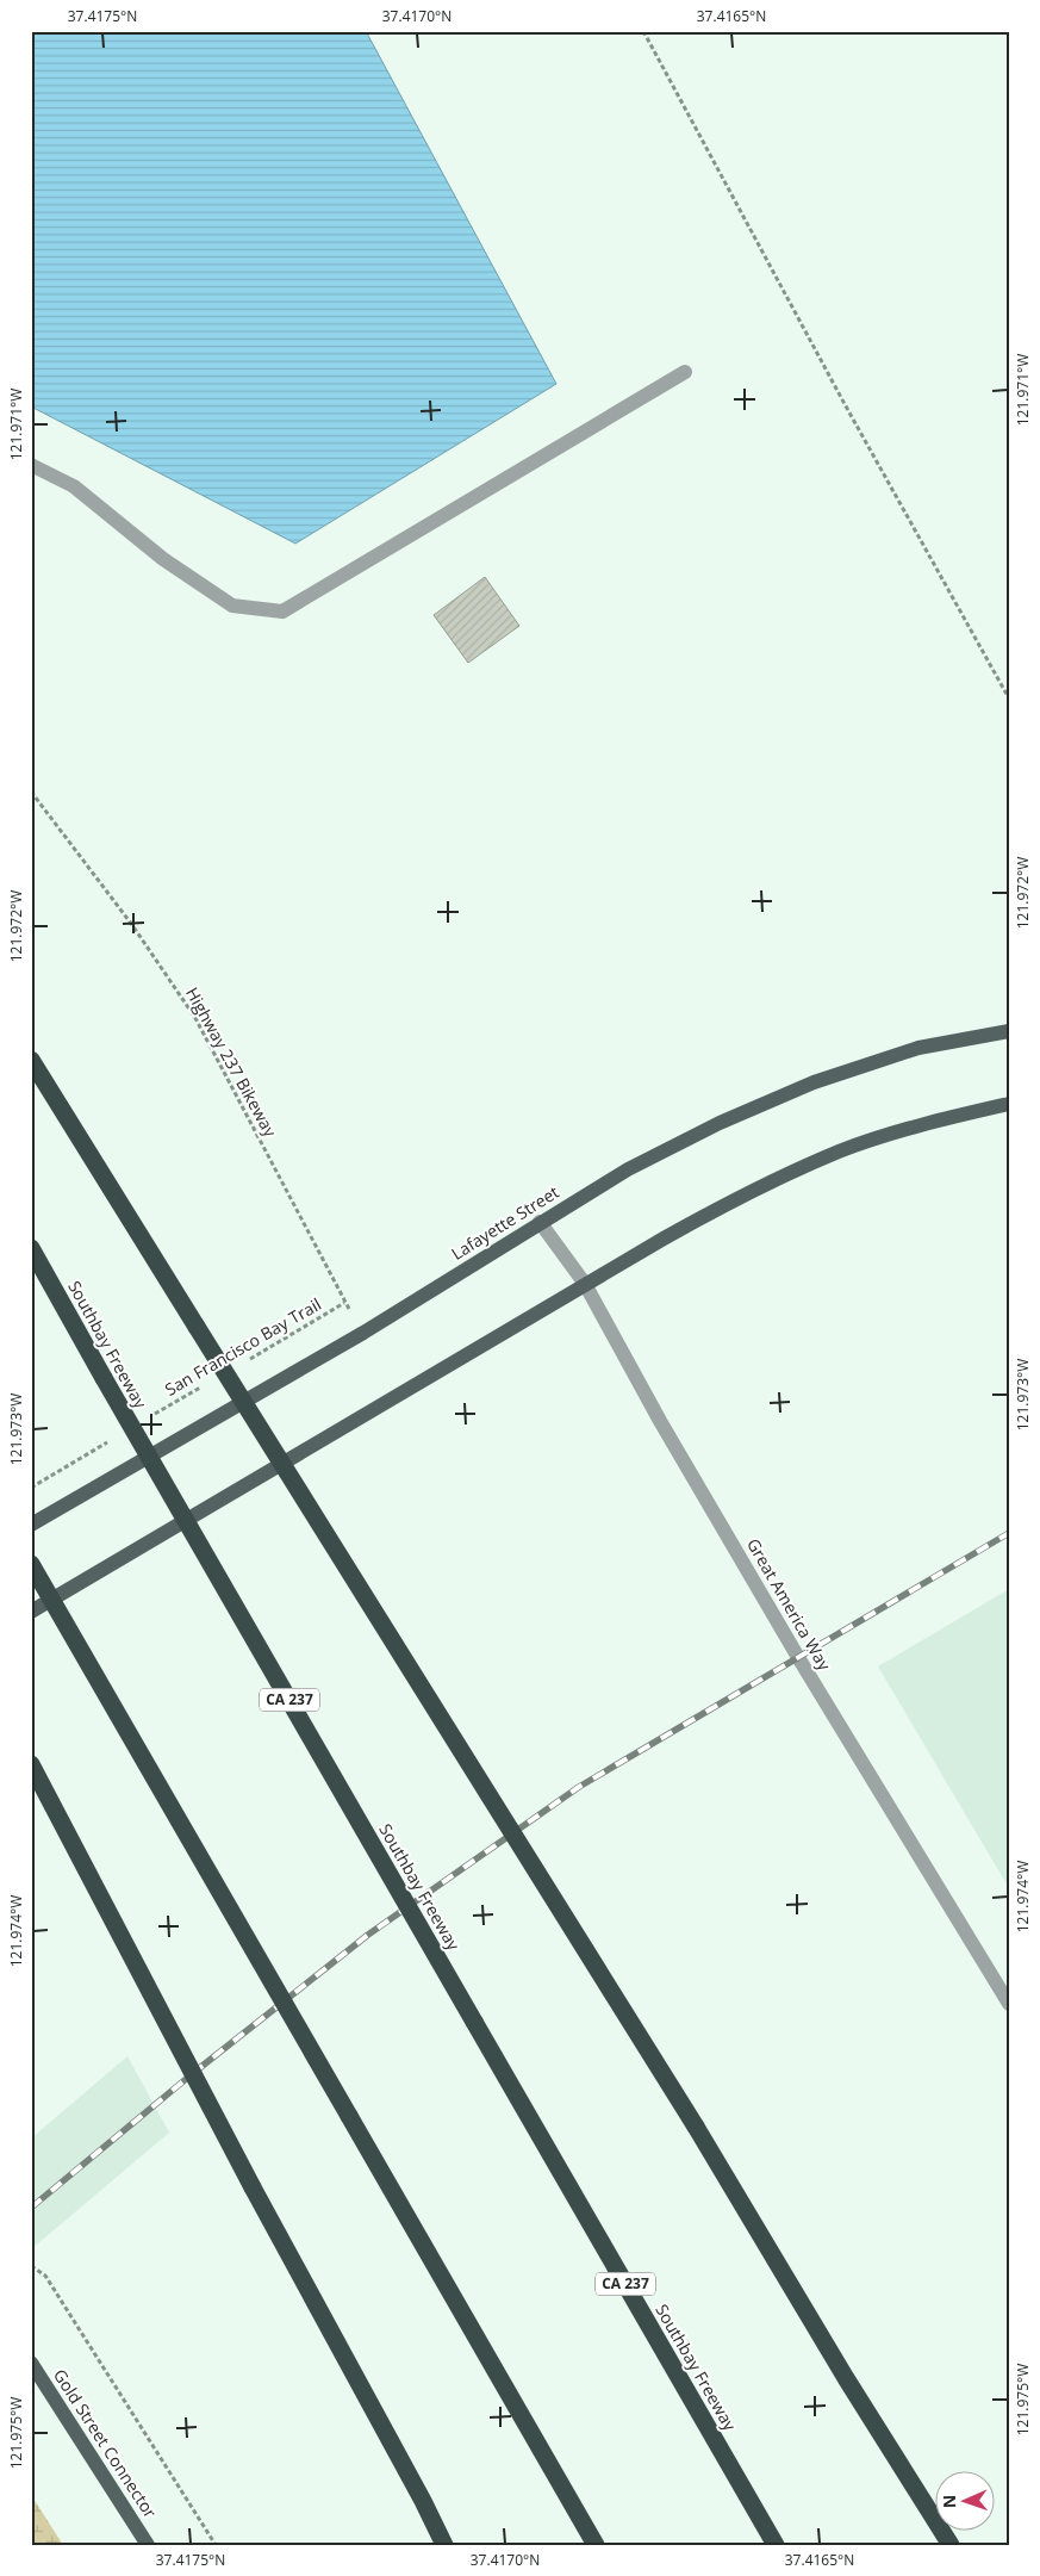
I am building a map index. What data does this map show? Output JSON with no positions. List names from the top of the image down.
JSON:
{
  "streets": {
    "highway": ["Southbay Freeway", "CA 237"],
    "main road": ["Lafayette Street", "Gold Street Connector"],
    "street": ["Great America Way"],
    "path": ["Highway 237 Bikeway", "San Francisco Bay Trail"]
  },
  "crossings": [
    ["Highway 237 Bikeway", "Lafayette Street"],
    ["Highway 237 Bikeway", "San Francisco Bay Trail"],
    ["Lafayette Street", "Great America Way"]
  ],
  "north": "left",
  "coordinates": [
    "37.4175°N",
    "37.4170°N",
    "37.4165°N",
    "121.971°W",
    "121.972°W",
    "121.973°W",
    "121.974°W",
    "121.975°W"
  ]
}
